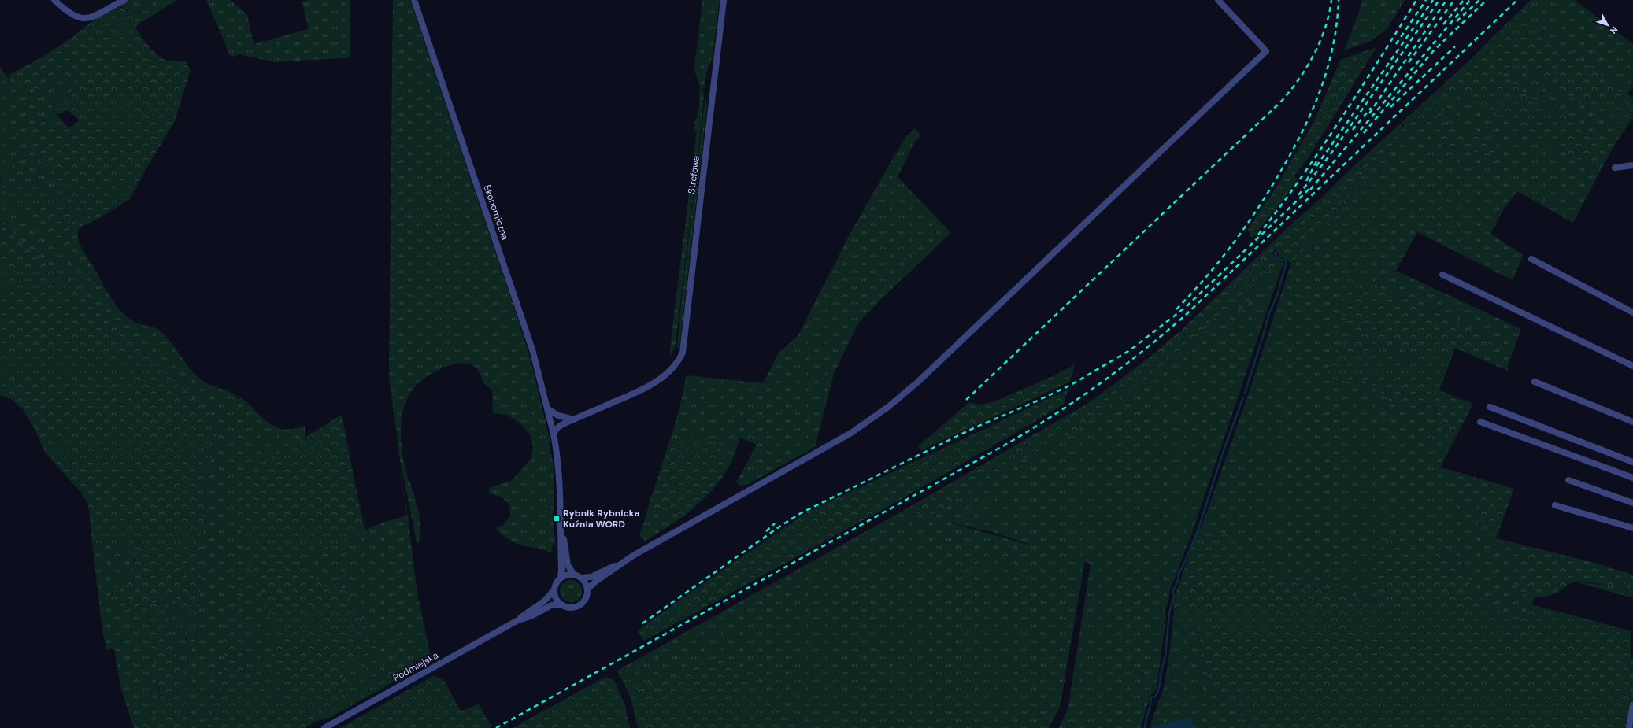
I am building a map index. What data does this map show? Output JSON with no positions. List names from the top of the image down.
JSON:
{
  "streets": {
    "street": ["Strefowa", "Ekonomiczna", "Podmiejska"]
  },
  "crossings": [
    ["Ekonomiczna", "Podmiejska"]
  ],
  "places": {
    "transit": ["Rybnik Rybnicka Kuźnia WORD"]
  },
  "north": "bottom right"
}
